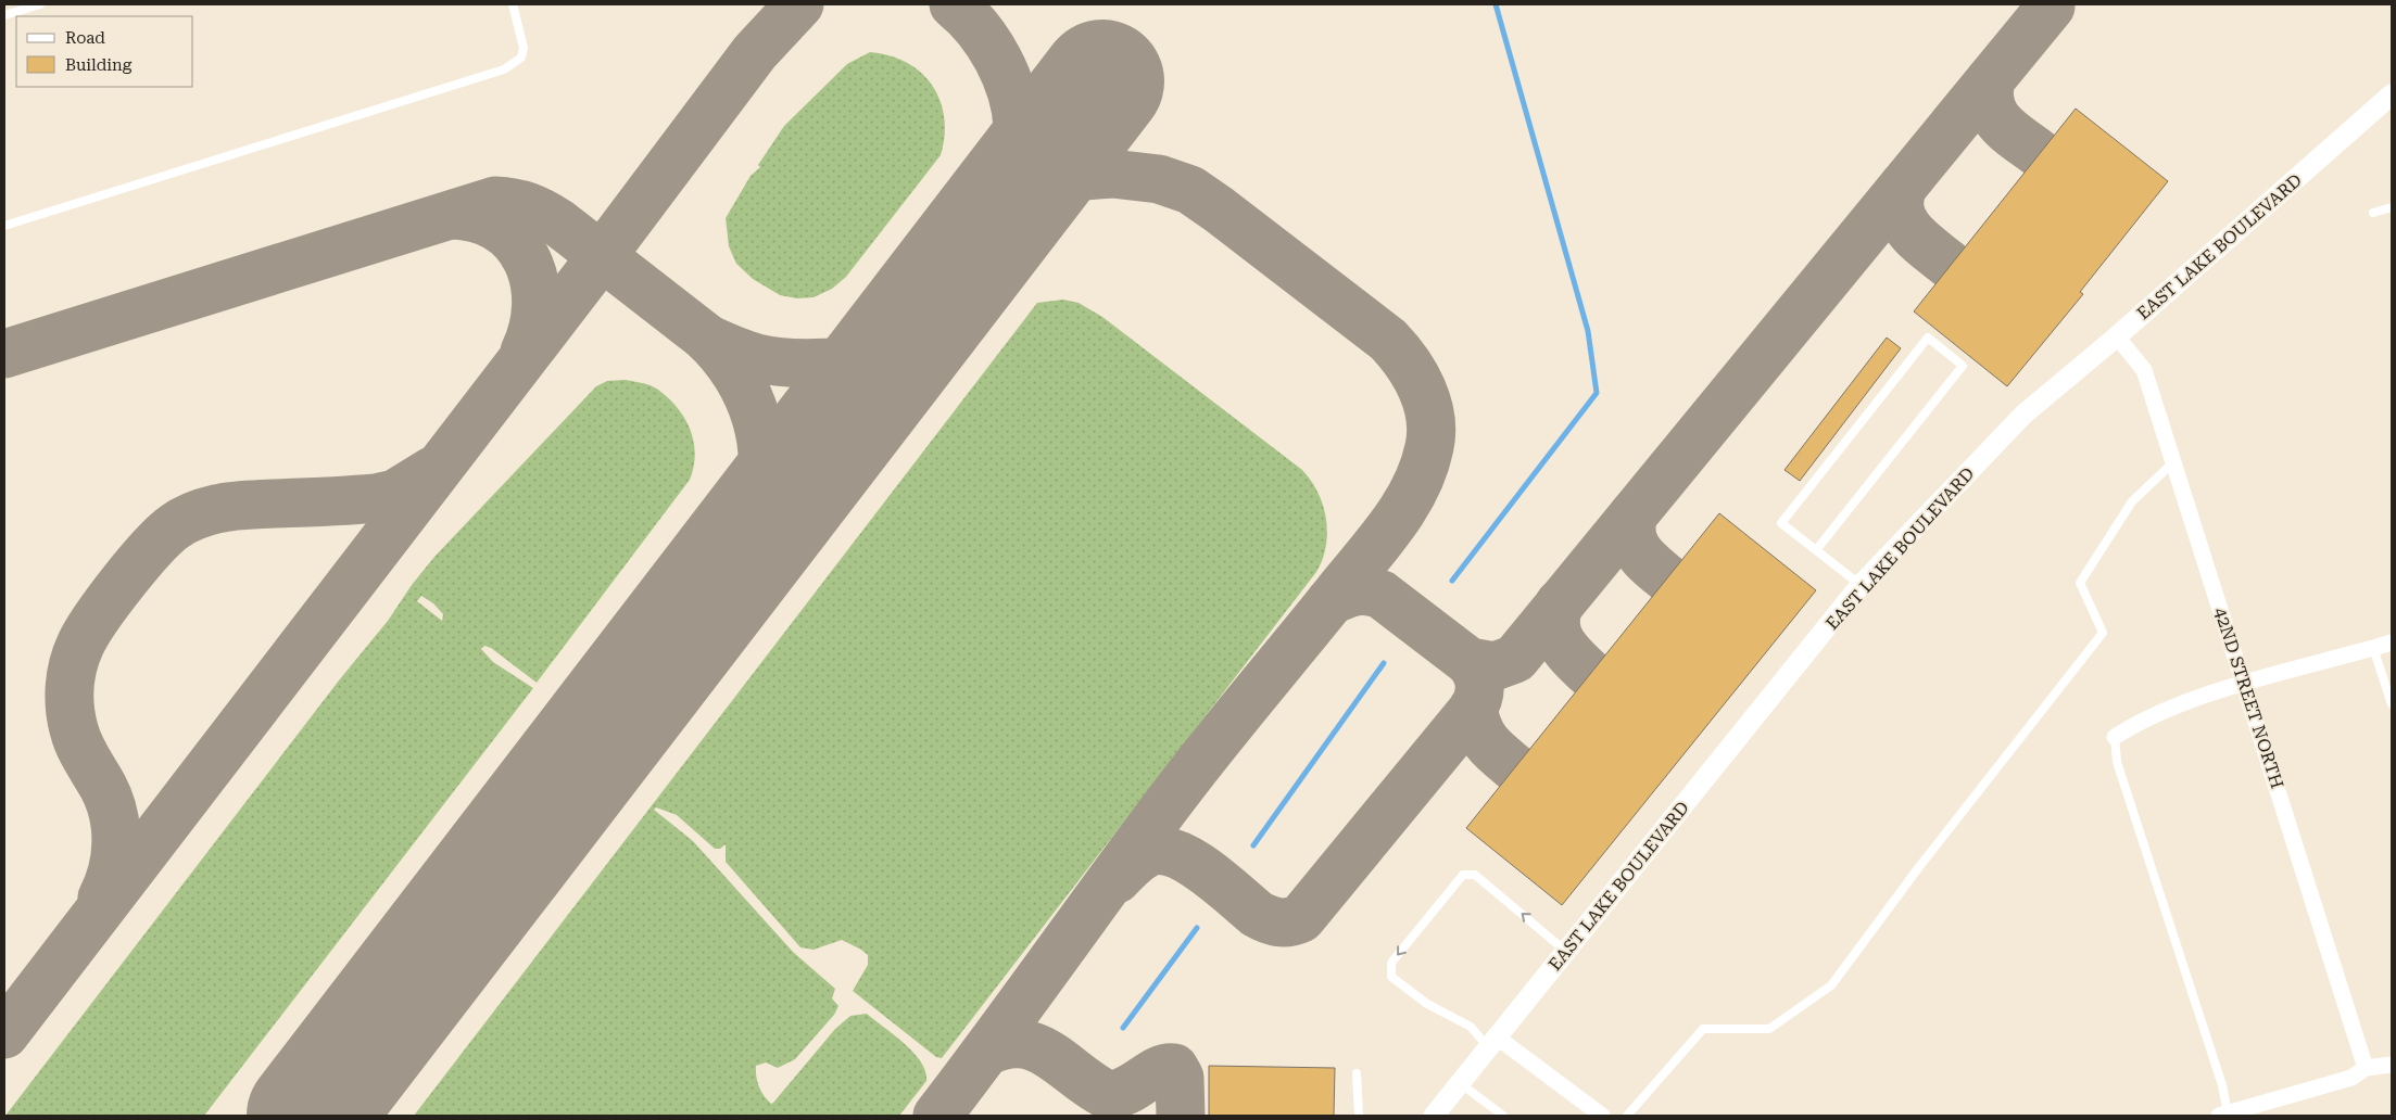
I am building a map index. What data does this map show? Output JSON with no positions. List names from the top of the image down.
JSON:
{
  "streets": {
    "street": ["EAST LAKE BOULEVARD", "42ND STREET NORTH"]
  },
  "crossings": [
    ["EAST LAKE BOULEVARD", "42ND STREET NORTH"]
  ],
  "legend": ["Road", "Building"]
}
